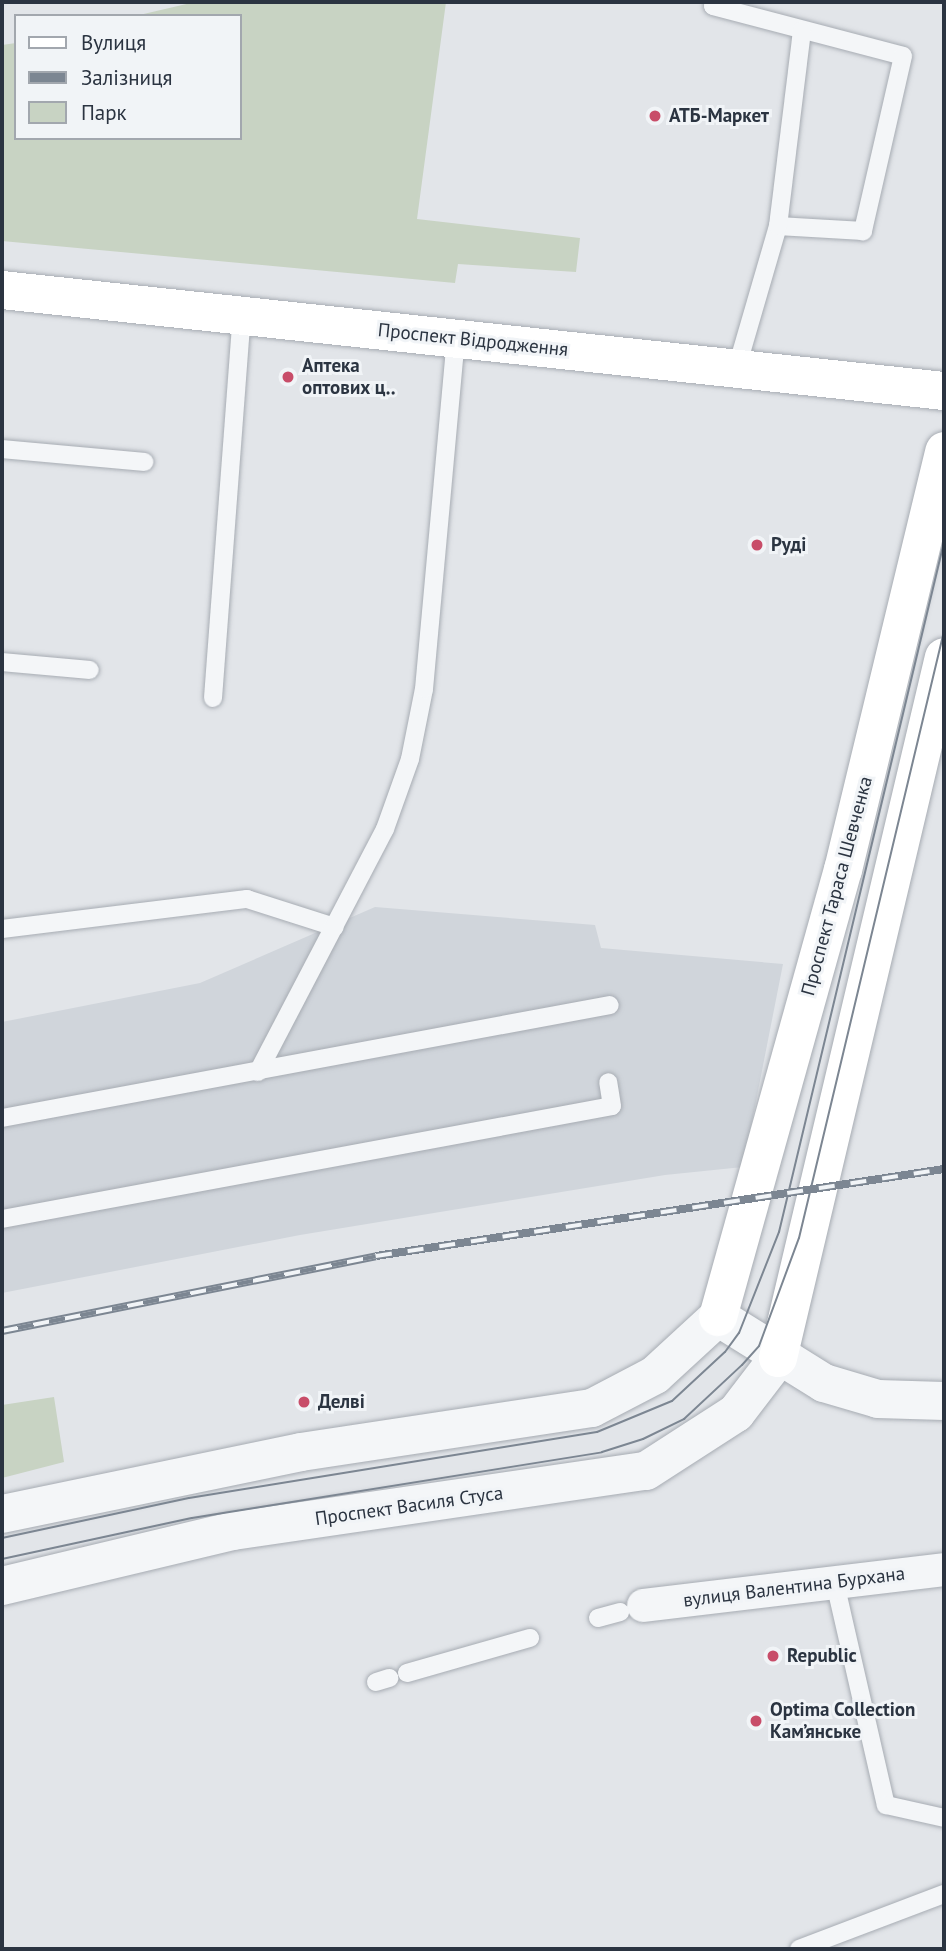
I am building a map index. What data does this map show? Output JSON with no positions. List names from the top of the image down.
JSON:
{
  "streets": {
    "main road": ["Проспект Відродження", "Проспект Тараса Шевченка"],
    "street": ["Проспект Василя Стуса", "вулиця Валентина Бурхана"]
  },
  "places": [
    "АТБ-Маркет",
    "Аптека оптових ц‥",
    "Рудi",
    "Делві",
    "Republic",
    "Optima Collection Кам’янське"
  ],
  "legend": ["Вулиця", "Залізниця", "Парк"]
}
